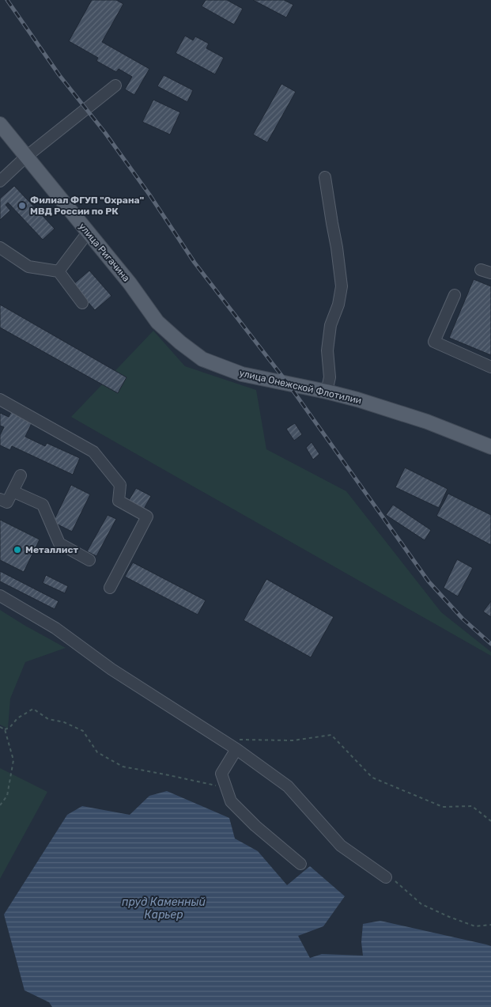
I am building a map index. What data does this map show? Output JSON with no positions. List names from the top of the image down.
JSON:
{
  "streets": {
    "main road": ["улица Ригачина", "улица Онежской Флотилии"]
  },
  "crossings": [
    ["улица Ригачина", "улица Онежской Флотилии"]
  ],
  "water": ["пруд Каменный Карьер"],
  "places": ["Филиал ФГУП \"Охрана\" МВД России по РК", "Металлист"]
}
